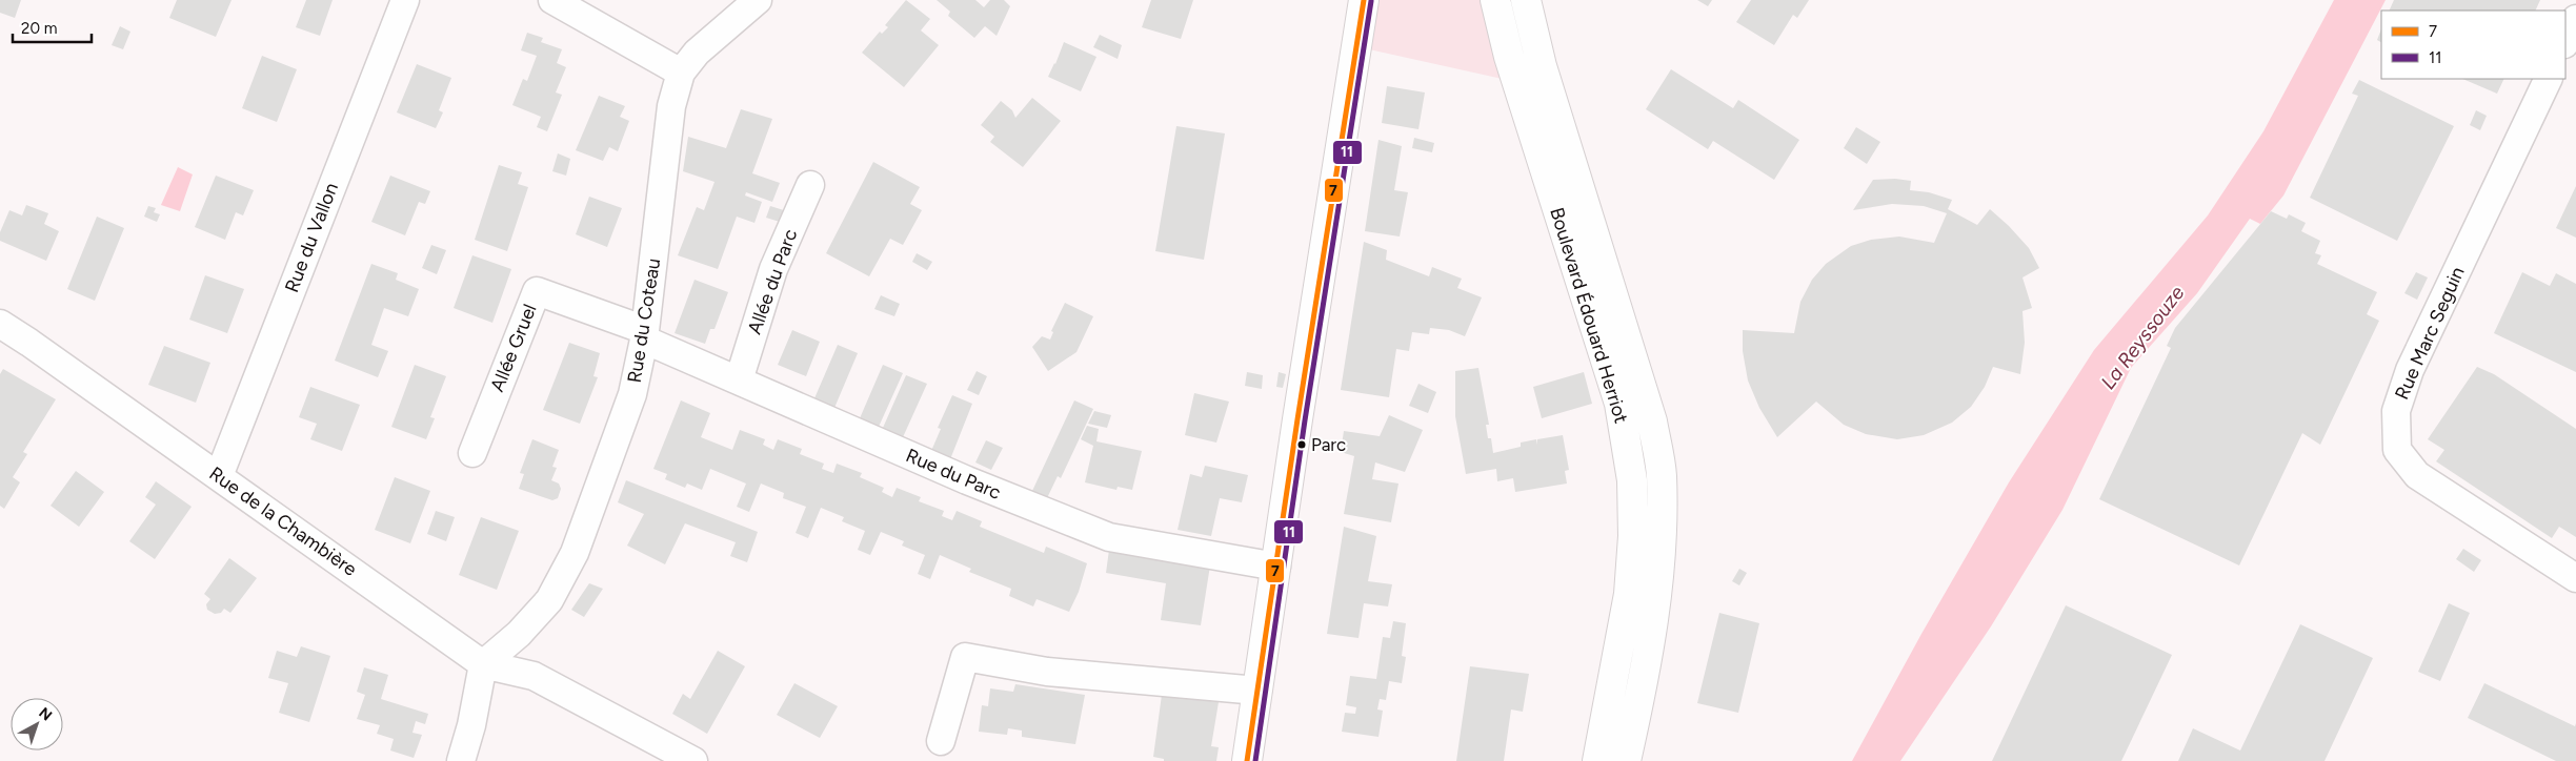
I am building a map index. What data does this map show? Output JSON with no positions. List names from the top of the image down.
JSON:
{
  "streets": {
    "main road": ["Boulevard Édouard Herriot"],
    "street": [
      "Rue du Vallon",
      "Allée du Parc",
      "Rue du Coteau",
      "Rue Marc Seguin",
      "Allée Gruel",
      "Rue du Parc",
      "Rue de la Chambière"
    ]
  },
  "crossings": [
    ["Rue du Vallon", "Rue de la Chambière"],
    ["Allée du Parc", "Rue du Parc"],
    ["Rue du Coteau", "Allée Gruel"],
    ["Rue du Coteau", "Rue du Parc"],
    ["Rue du Coteau", "Rue de la Chambière"],
    ["Allée Gruel", "Rue du Parc"]
  ],
  "water": ["La Reyssouze"],
  "places": ["Parc"],
  "lines": ["transit line 7", "transit line 11"],
  "legend": ["7", "11"],
  "scale_bar": "20 m",
  "north": "top right"
}
